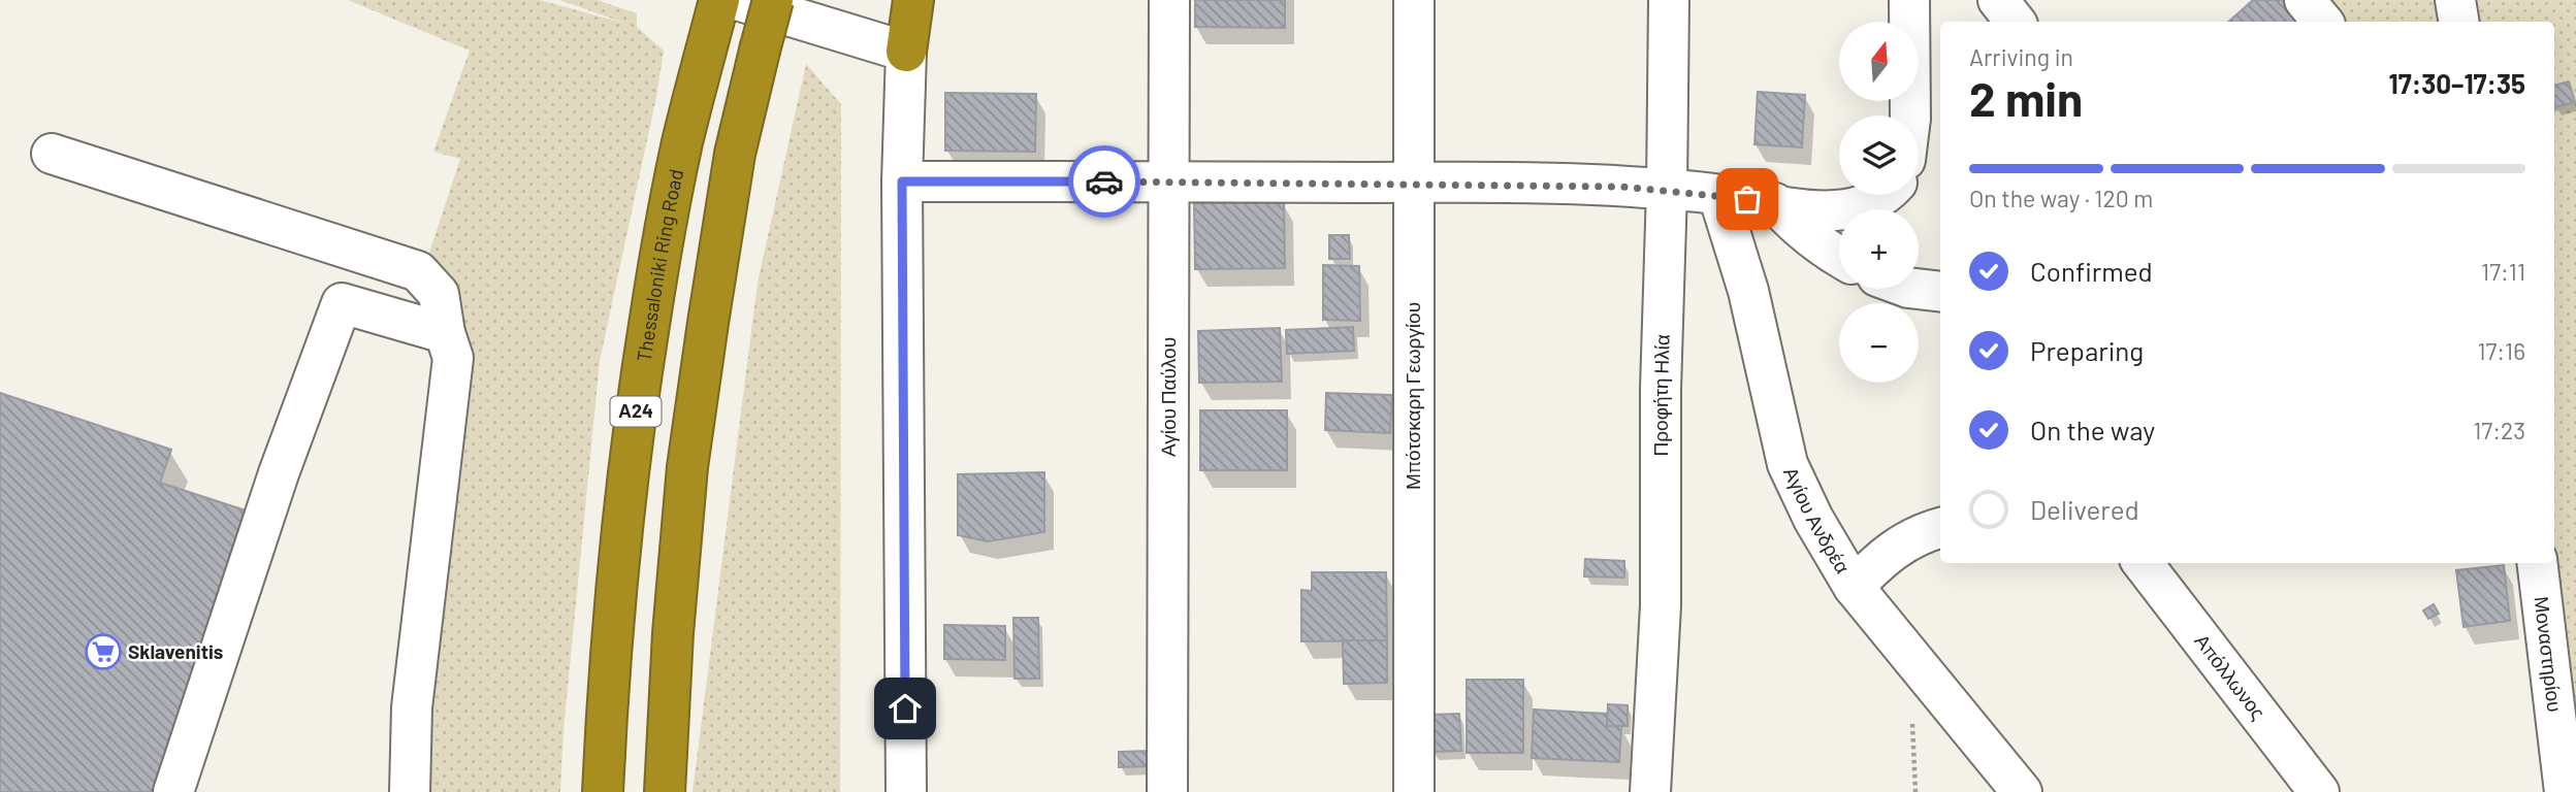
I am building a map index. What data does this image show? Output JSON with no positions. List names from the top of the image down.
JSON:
{
  "streets": {
    "highway": ["Thessaloniki Ring Road", "Α24"],
    "street": [
      "Αγίου Παύλου",
      "Μπότσκαρη Γεωργίου",
      "Προφήτη Ηλία",
      "Αγίου Ανδρέα",
      "Μοναστηρίου",
      "Απόλλωνος"
    ]
  },
  "places": {
    "supermarket": ["Sklavenitis"]
  },
  "north": "top",
  "page": {
    "map_buttons": ["+", "−"],
    "heading": ["2 min", "Arriving in", "17:30–17:35"],
    "bar": "On the way · 120 m",
    "list": [
      ["Confirmed", "17:11"],
      ["Preparing", "17:16"],
      ["On the way", "17:23"],
      "Delivered"
    ]
  }
}
